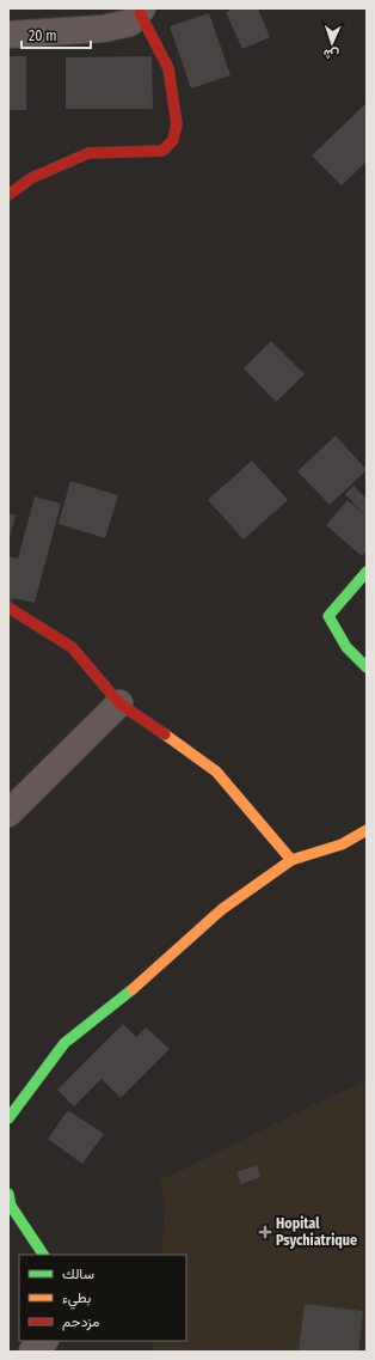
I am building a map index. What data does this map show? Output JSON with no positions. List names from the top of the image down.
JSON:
{
  "places": {
    "health": ["Hopital Psychiatrique"]
  },
  "legend": ["سالك", "بطيء", "مزدحم"],
  "scale_bar": "20 m",
  "north": "bottom"
}
